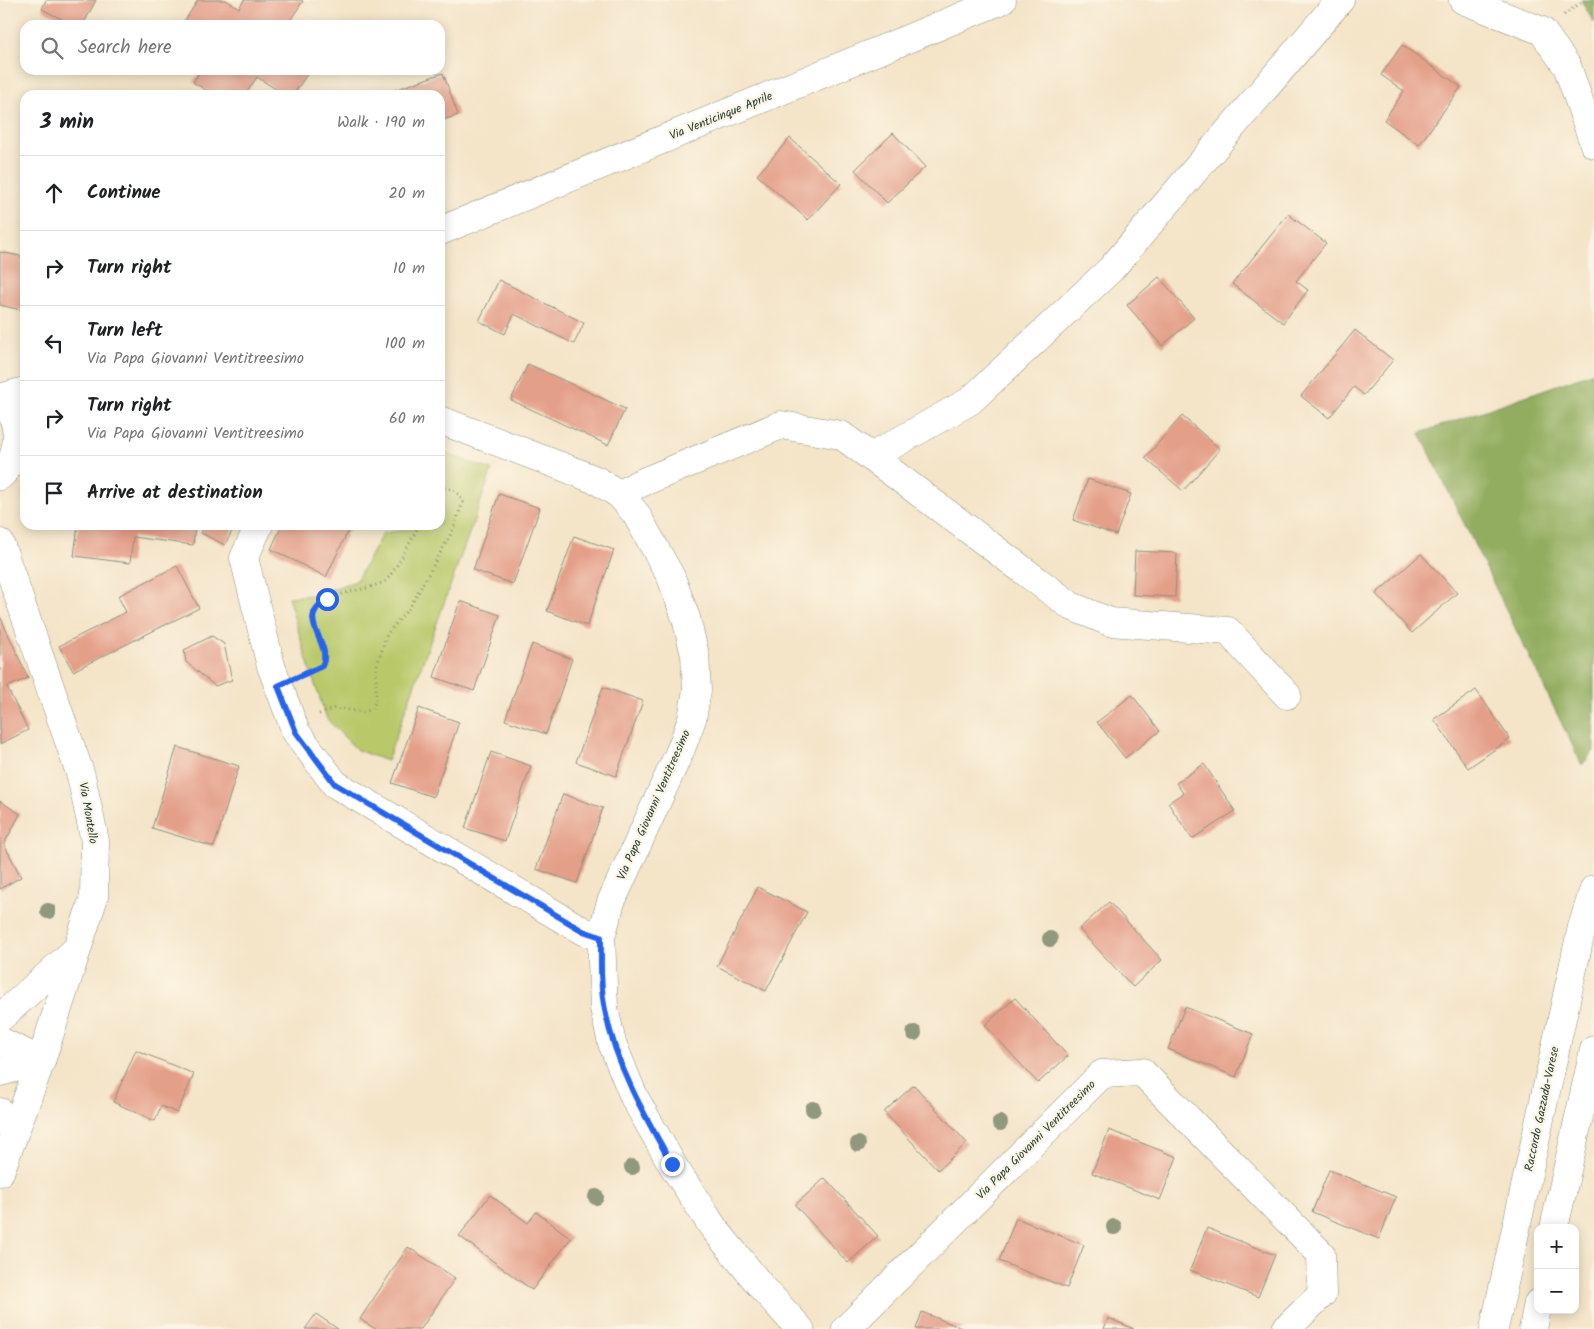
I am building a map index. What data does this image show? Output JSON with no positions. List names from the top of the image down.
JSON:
{
  "streets": {
    "main road": [
      "Via Venticinque Aprile",
      "Via Papa Giovanni Ventitreesimo",
      "Via Montello",
      "Raccordo Gazzada-Varese"
    ]
  },
  "page": {
    "search": "Search here",
    "heading": ["3 min", "Walk · 190 m"],
    "list": [
      ["Continue", "20 m"],
      ["Turn right", "10 m"],
      ["Turn left", "Via Papa Giovanni Ventitreesimo", "100 m"],
      ["Turn right", "Via Papa Giovanni Ventitreesimo", "60 m"],
      "Arrive at destination"
    ],
    "map_buttons": ["+", "−"]
  }
}
